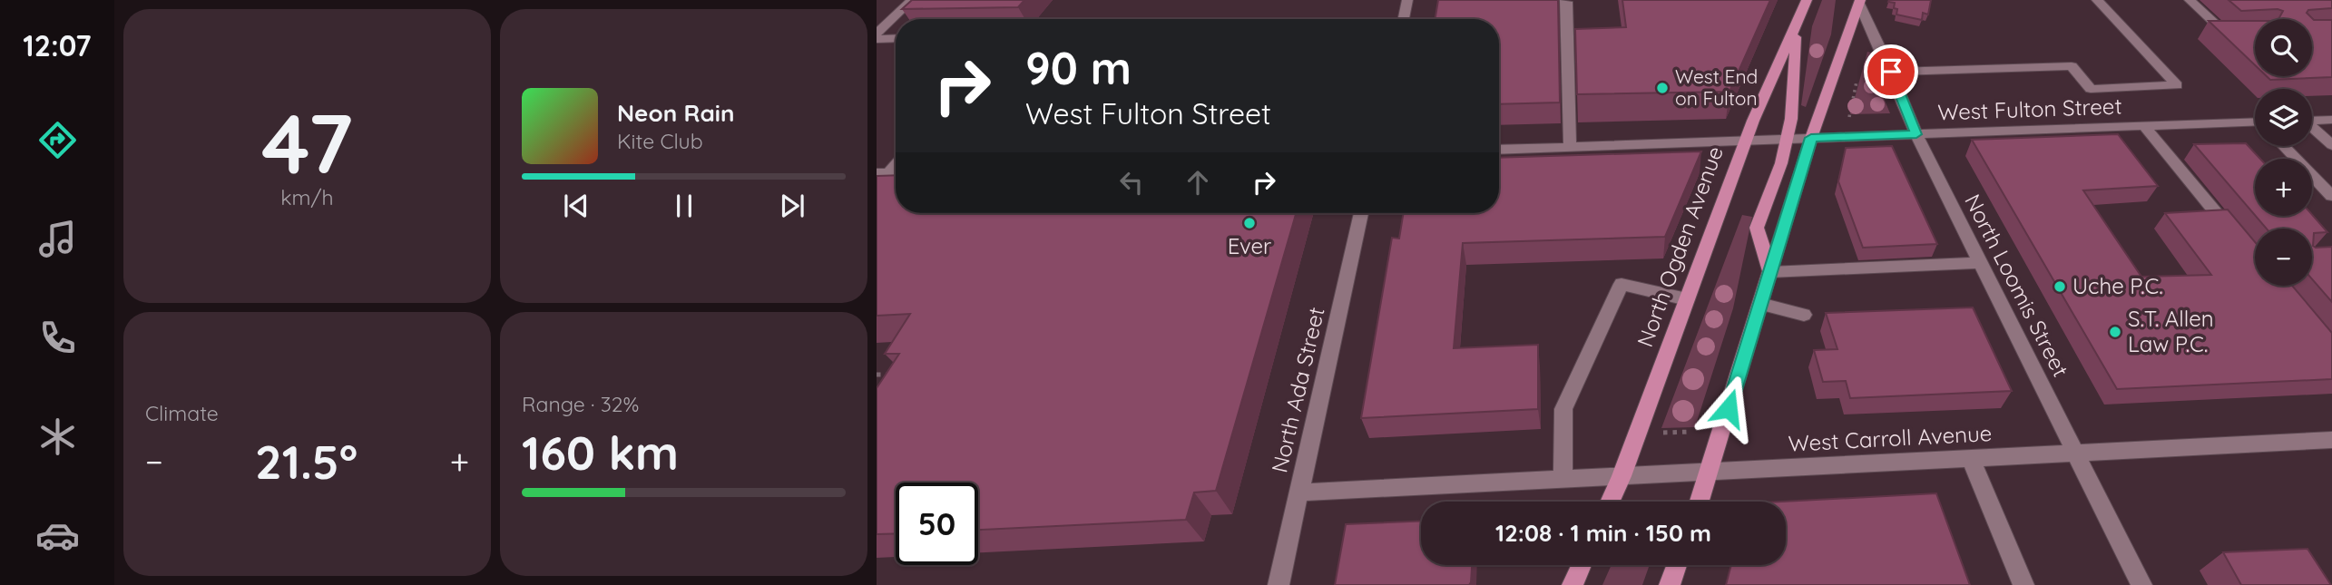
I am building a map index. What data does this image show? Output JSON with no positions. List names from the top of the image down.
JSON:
{
  "streets": {
    "main road": ["North Ogden Avenue"],
    "street": [
      "West Fulton Street",
      "North Loomis Street",
      "North Ada Street",
      "West Carroll Avenue"
    ]
  },
  "crossings": [
    ["West Fulton Street", "North Ogden Avenue"],
    ["West Fulton Street", "North Loomis Street"],
    ["North Ogden Avenue", "West Carroll Avenue"],
    ["North Loomis Street", "West Carroll Avenue"],
    ["North Ada Street", "West Carroll Avenue"]
  ],
  "places": [
    "West End on Fulton",
    "Ever",
    "Uche P.C.",
    "S.T. Allen Law P.C."
  ],
  "page": {
    "tabs": "12:07",
    "tile": [
      ["47", "km/h"],
      "Climate",
      ["Range · 32%", "160 km"]
    ],
    "map_buttons": ["+", "−"],
    "turn": ["90 m", "West Fulton Street"],
    "song": ["Neon Rain", "Kite Club"],
    "heat": ["−", "21.5°", "+"],
    "limit": "50",
    "trip": "12:08 · 1 min · 150 m"
  }
}
